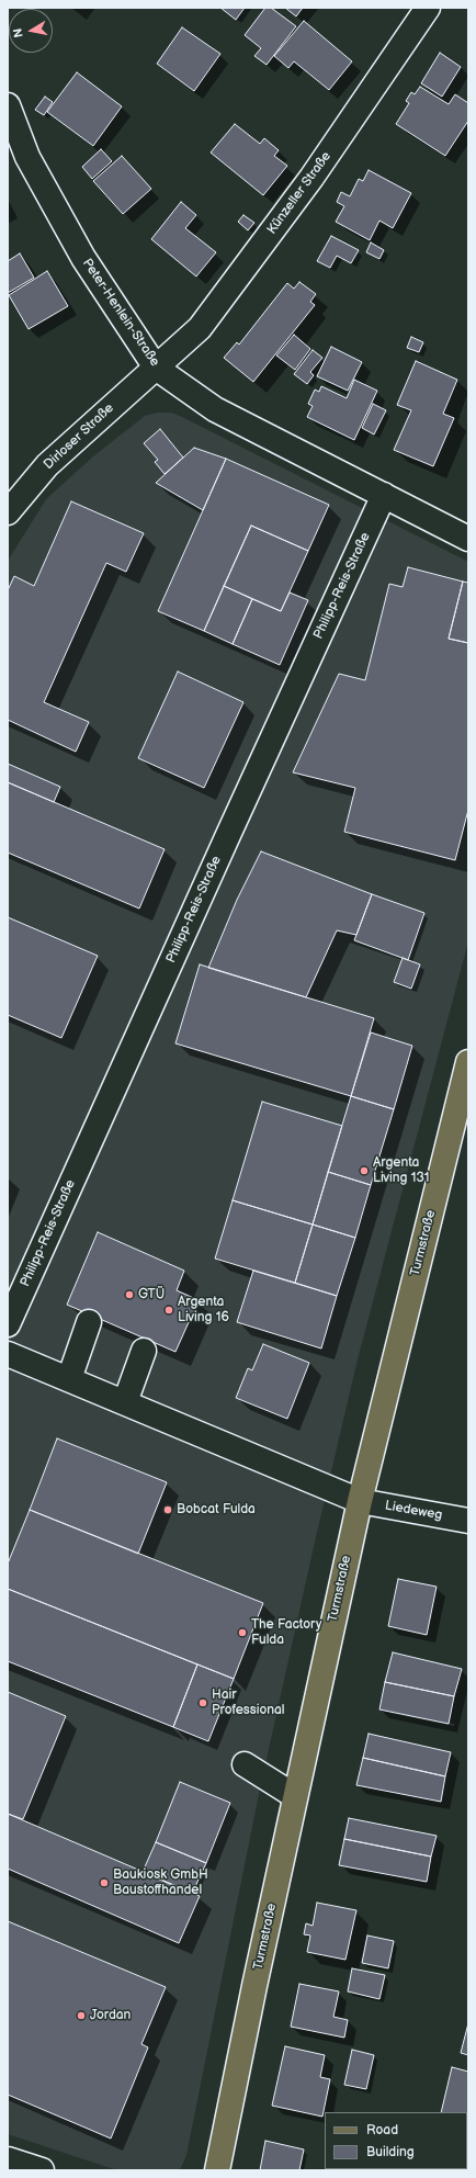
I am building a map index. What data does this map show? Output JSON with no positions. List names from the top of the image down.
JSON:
{
  "streets": {
    "main road": ["Turmstraße"],
    "street": [
      "Künzeller Straße",
      "Peter-Henlein-Straße",
      "Dirloser Straße",
      "Philipp-Reis-Straße",
      "Liedeweg"
    ]
  },
  "crossings": [
    ["Künzeller Straße", "Peter-Henlein-Straße"],
    ["Künzeller Straße", "Dirloser Straße"],
    ["Peter-Henlein-Straße", "Dirloser Straße"],
    ["Peter-Henlein-Straße", "Philipp-Reis-Straße"],
    ["Turmstraße", "Liedeweg"]
  ],
  "places": [
    "Argenta Living 131",
    "GTÜ",
    "Argenta Living 16",
    "Bobcat Fulda",
    "The Factory Fulda",
    "Hair Professional",
    "Baukiosk GmbH Baustoffhandel",
    "Jordan"
  ],
  "legend": ["Road", "Building"],
  "north": "left"
}
